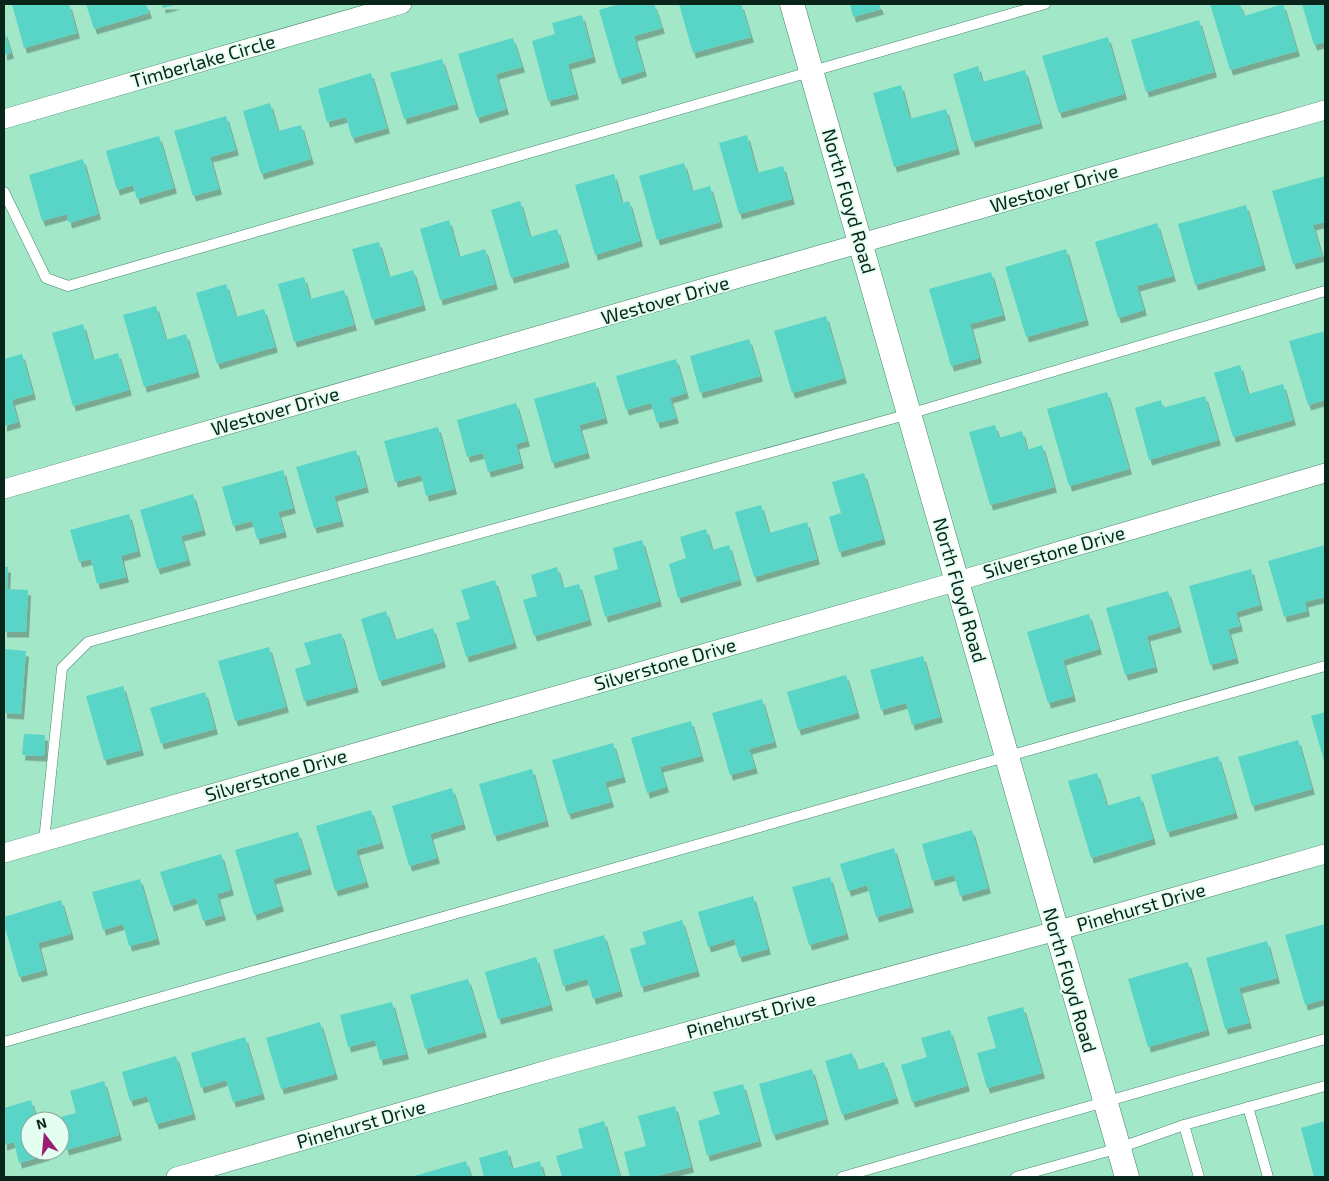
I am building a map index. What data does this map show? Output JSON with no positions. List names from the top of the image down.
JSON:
{
  "streets": {
    "street": [
      "Timberlake Circle",
      "Westover Drive",
      "North Floyd Road",
      "Silverstone Drive",
      "Pinehurst Drive"
    ]
  },
  "crossings": [
    ["Westover Drive", "North Floyd Road"],
    ["North Floyd Road", "Silverstone Drive"],
    ["North Floyd Road", "Pinehurst Drive"]
  ],
  "north": "top"
}
